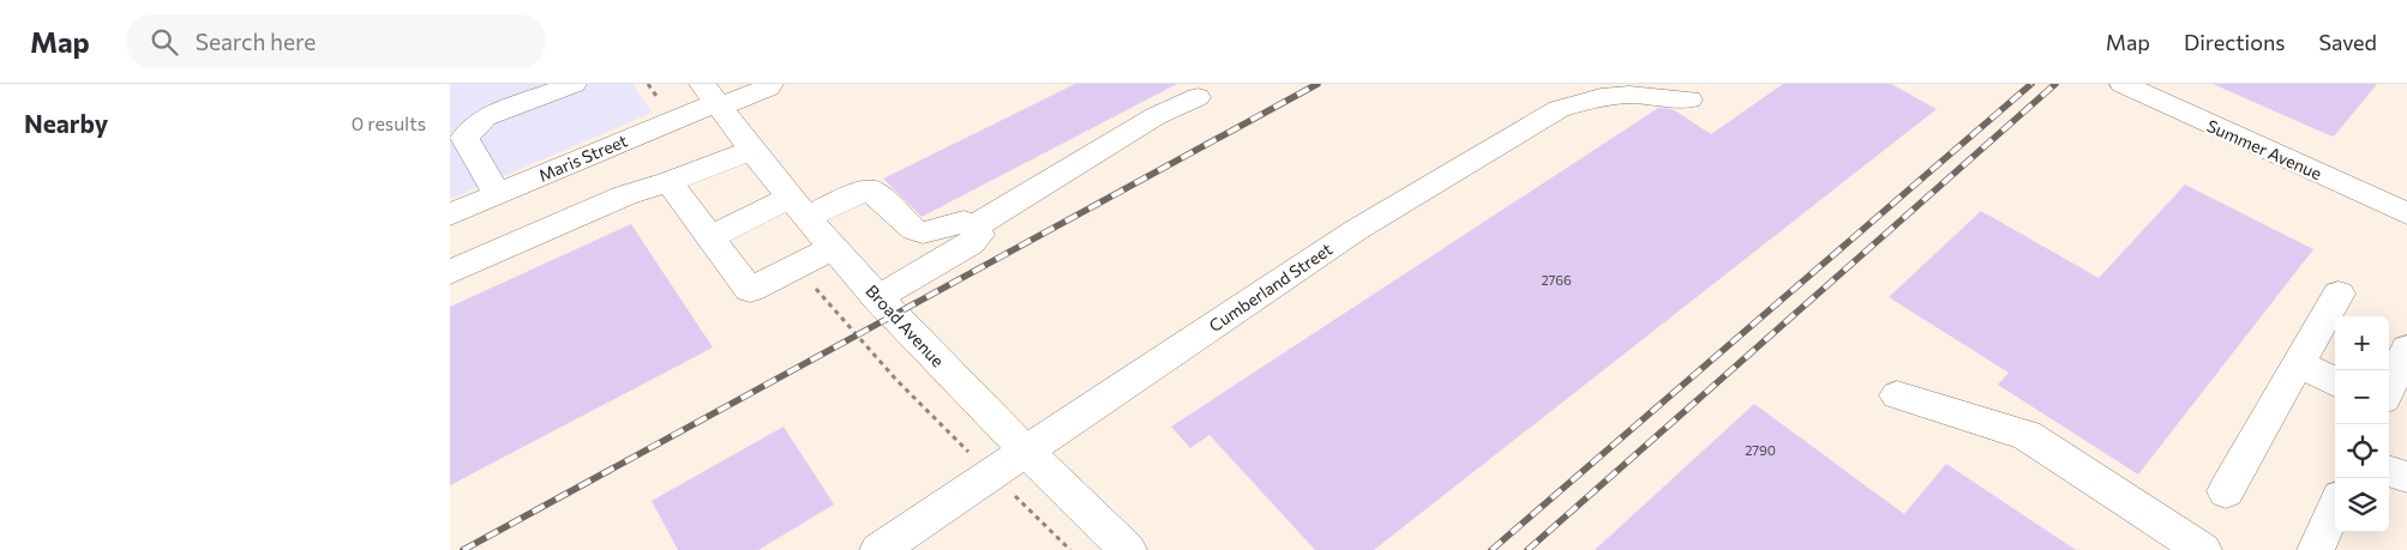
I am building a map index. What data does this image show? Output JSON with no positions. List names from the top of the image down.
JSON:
{
  "streets": {
    "street": [
      "Summer Avenue",
      "Maris Street",
      "Cumberland Street",
      "Broad Avenue"
    ]
  },
  "crossings": [
    ["Maris Street", "Broad Avenue"],
    ["Cumberland Street", "Broad Avenue"]
  ],
  "house_numbers": ["2766", "2790"],
  "page": {
    "header": "Map",
    "search": "Search here",
    "nav": ["Map", "Directions", "Saved"],
    "heading": ["Nearby", "0 results"],
    "map_buttons": ["+", "−"]
  }
}
